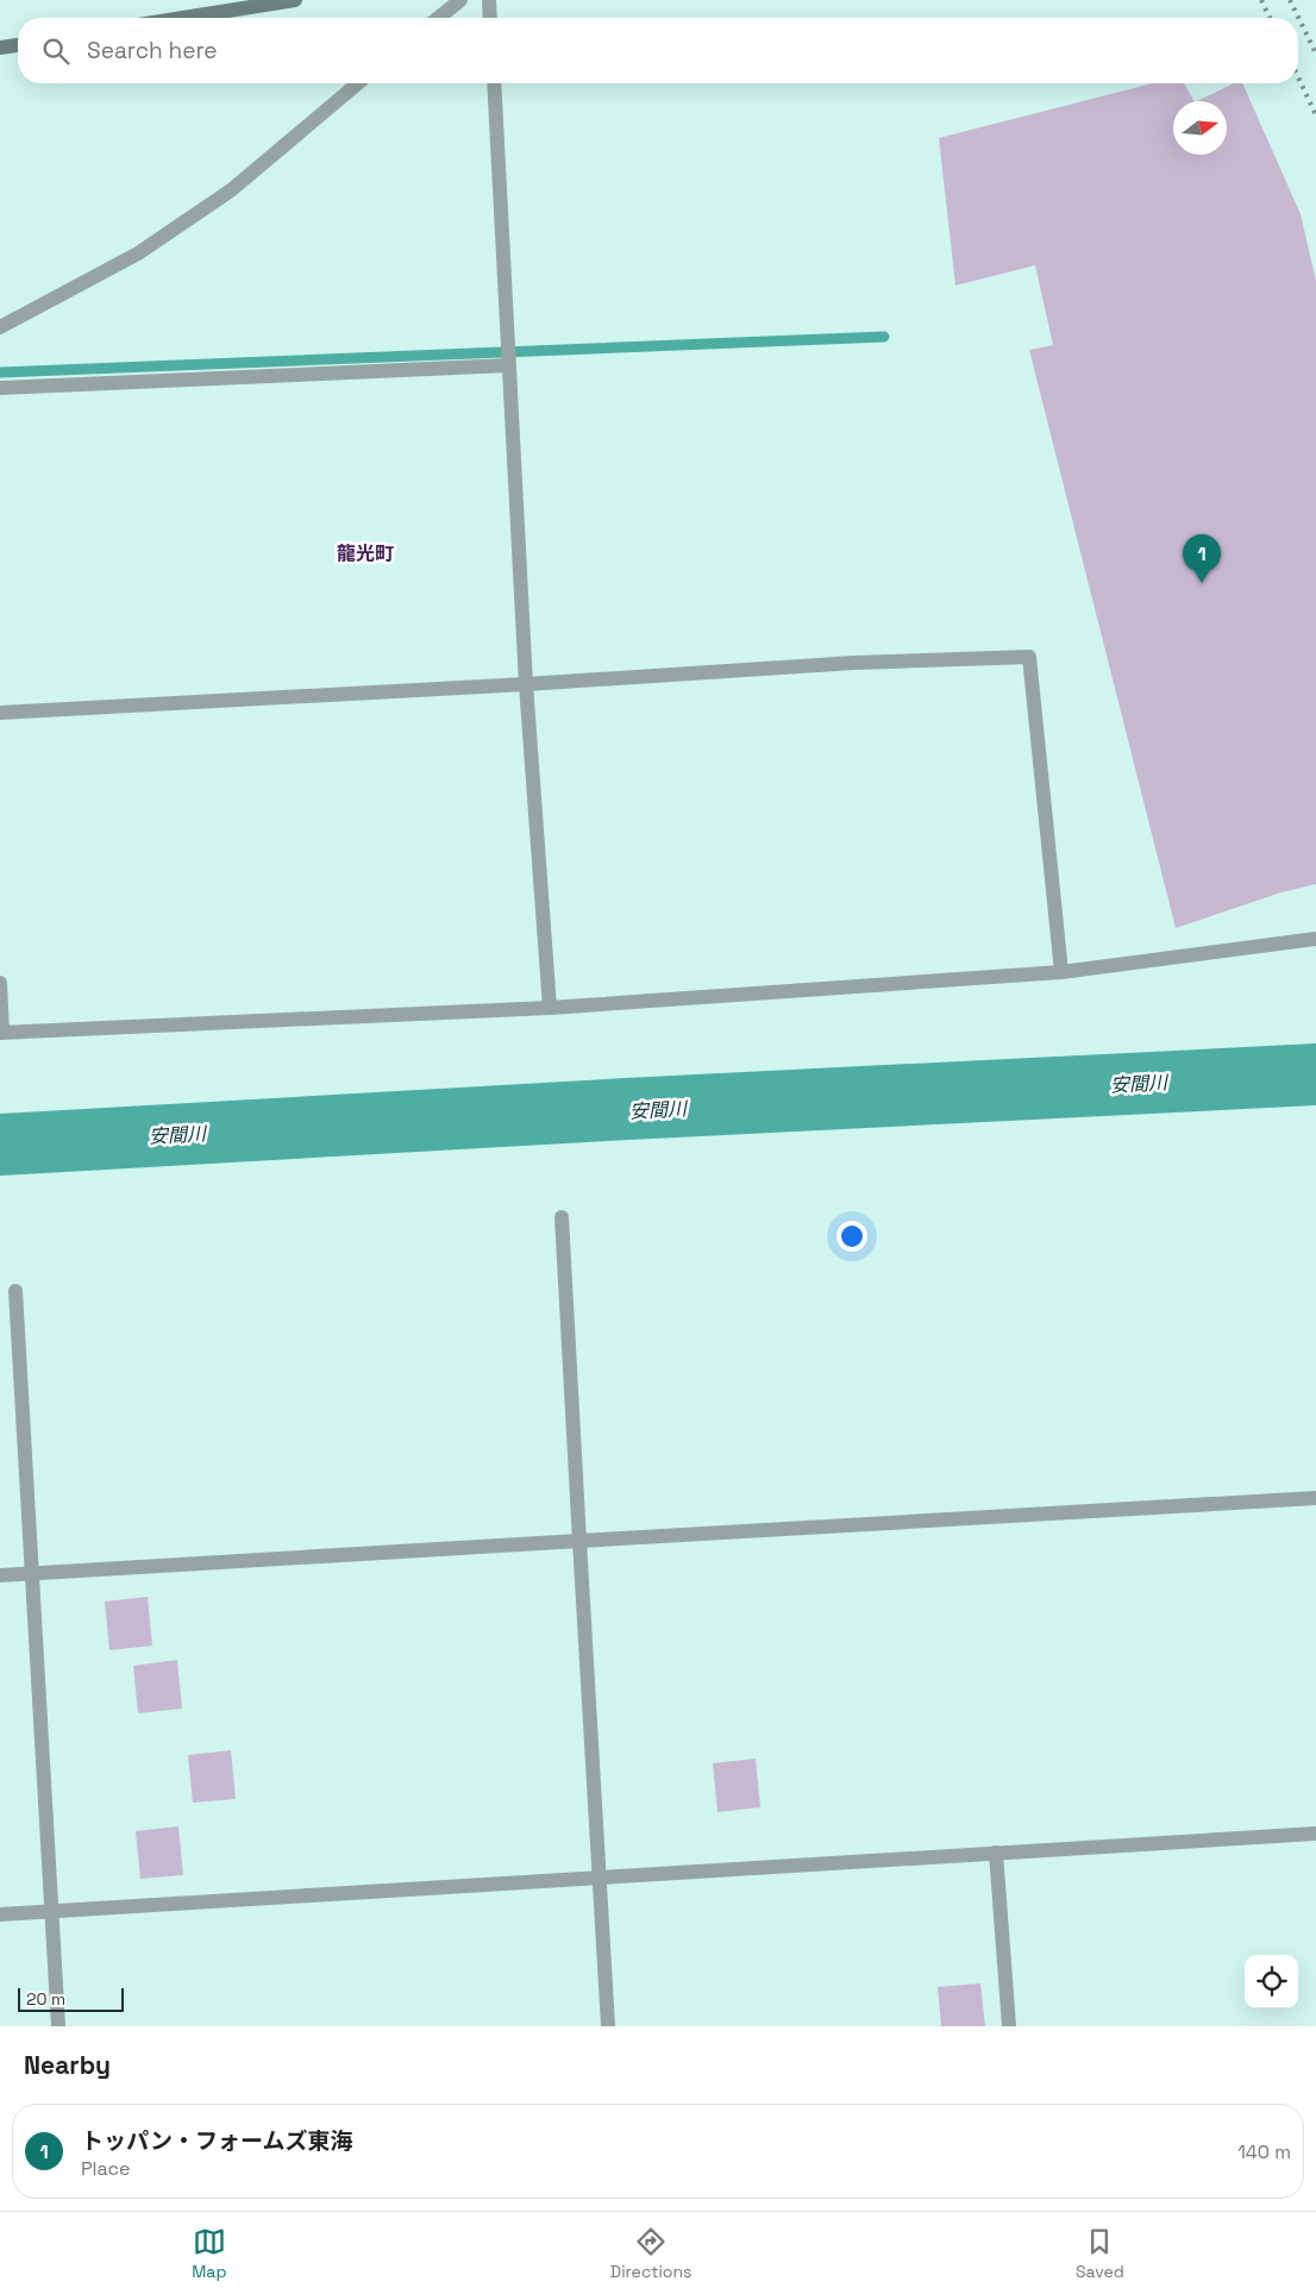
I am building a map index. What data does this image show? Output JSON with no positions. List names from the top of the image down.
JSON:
{
  "districts": ["龍光町"],
  "water": ["安間川"],
  "scale_bar": "20 m",
  "north": "right",
  "page": {
    "search": "Search here",
    "pins": "1",
    "scale": "20 m",
    "heading": "Nearby",
    "list": [
      {
        "mark": "1",
        "name": "トッパン・フォームズ東海",
        "note": "Place",
        "value": "140 m"
      }
    ],
    "nav": ["Map", "Directions", "Saved"]
  }
}
